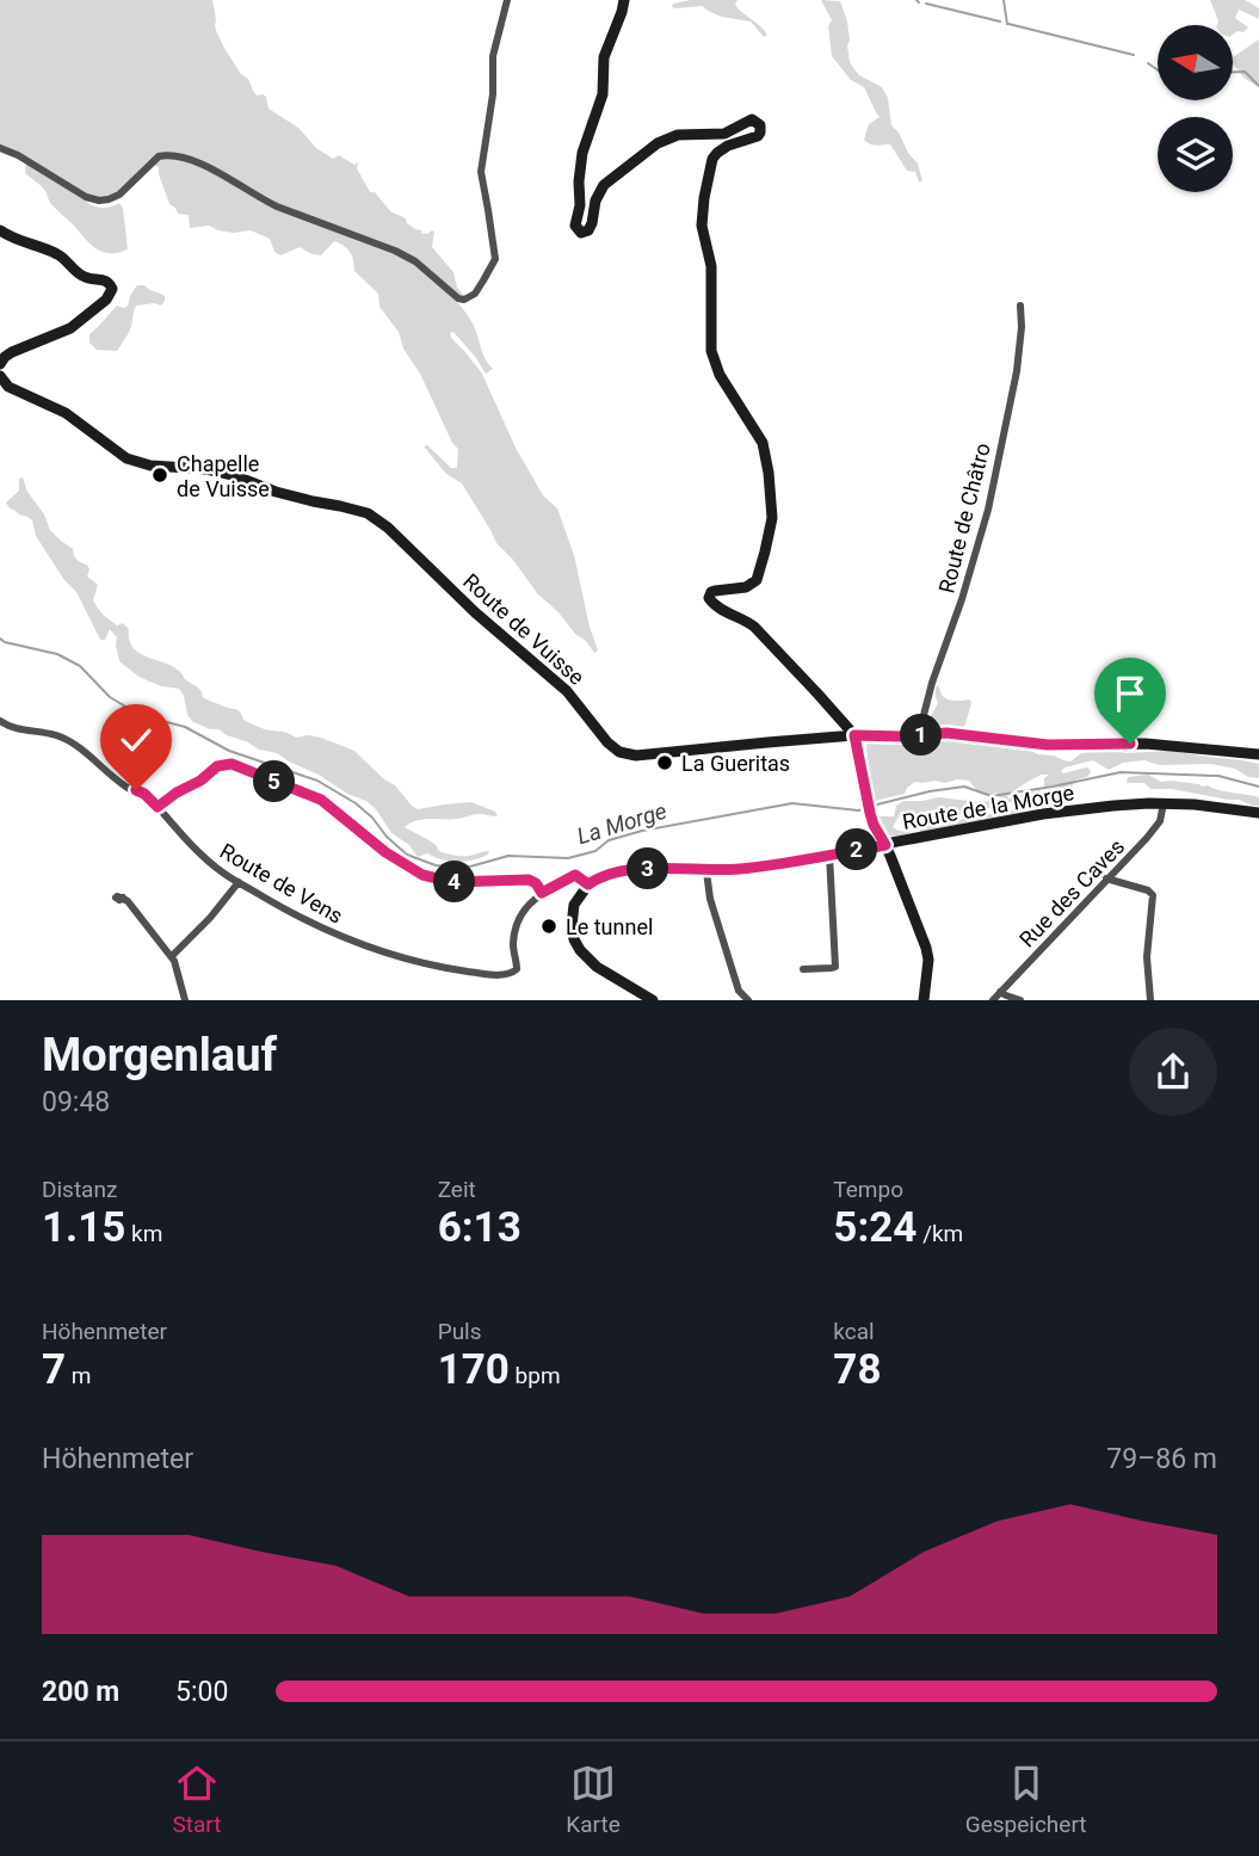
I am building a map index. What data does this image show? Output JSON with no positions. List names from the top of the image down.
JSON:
{
  "streets": {
    "street": [
      "Route de Châtro",
      "Route de Vuisse",
      "Route de la Morge",
      "Route de Vens",
      "Rue des Caves"
    ]
  },
  "crossings": [
    ["Route de Châtro", "Route de Vuisse"],
    ["Route de la Morge", "Rue des Caves"]
  ],
  "water": ["La Morge"],
  "places": ["Chapelle de Vuisse", "La Gueritas", "Le tunnel"],
  "north": "left",
  "page": {
    "pins": [
      "1",
      "5",
      "2",
      "3",
      "4"
    ],
    "heading": ["Morgenlauf", "09:48"],
    "stats": [
      ["Distanz", "1.15 km"],
      ["Zeit", "6:13"],
      ["Tempo", "5:24 /km"],
      ["Höhenmeter", "7 m"],
      ["Puls", "170 bpm"],
      ["kcal", "78"]
    ],
    "chart": ["Höhenmeter", "79–86 m"],
    "list": [
      {
        "name": "200 m",
        "note": "5:00"
      }
    ],
    "tabs": ["Start", "Karte", "Gespeichert"]
  }
}
